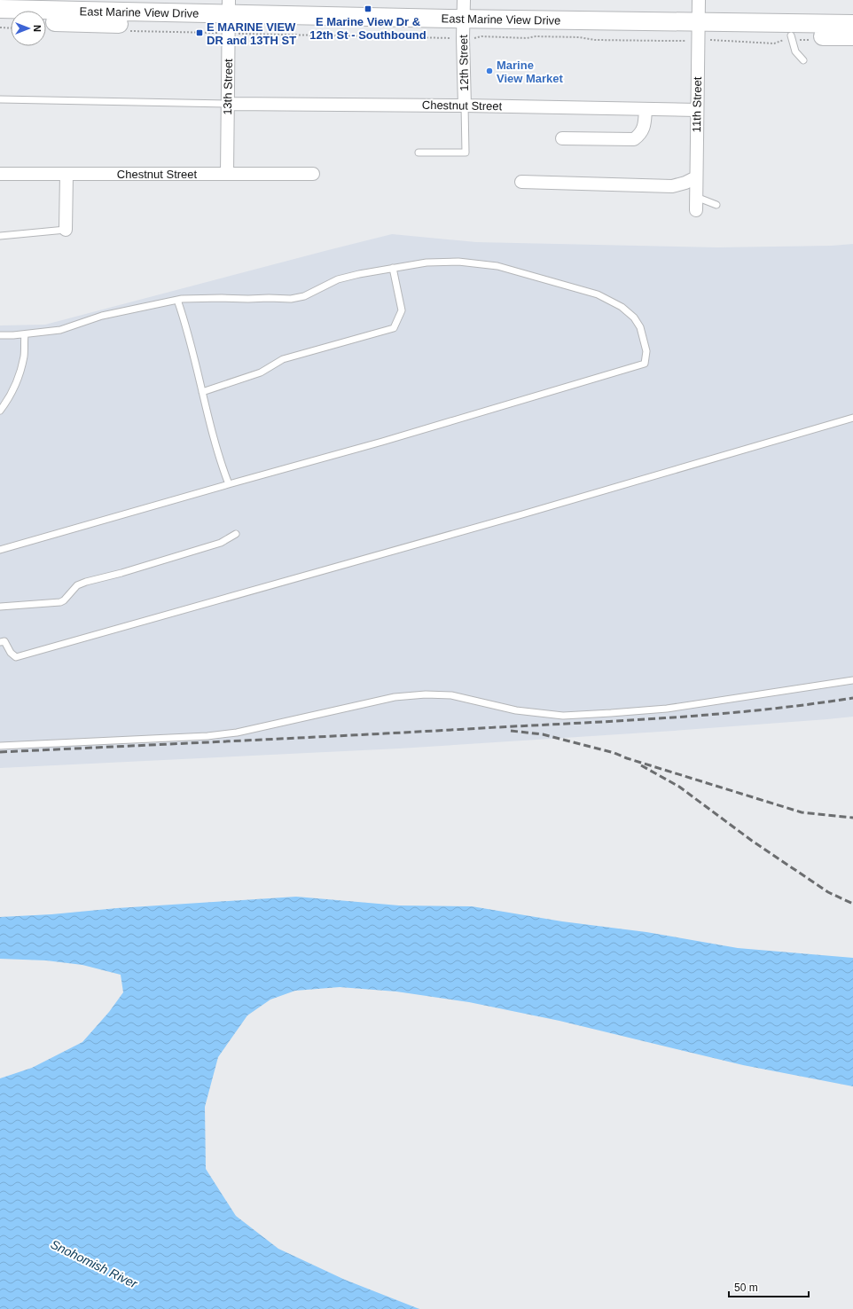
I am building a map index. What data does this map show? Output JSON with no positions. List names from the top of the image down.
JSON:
{
  "streets": {
    "main road": ["East Marine View Drive"],
    "street": [
      "12th Street",
      "13th Street",
      "11th Street",
      "Chestnut Street"
    ]
  },
  "crossings": [
    ["East Marine View Drive", "12th Street"],
    ["East Marine View Drive", "13th Street"],
    ["East Marine View Drive", "11th Street"],
    ["12th Street", "Chestnut Street"],
    ["13th Street", "Chestnut Street"],
    ["11th Street", "Chestnut Street"]
  ],
  "water": ["Snohomish River"],
  "places": {
    "transit": ["E Marine View Dr & 12th St - Southbound", "E MARINE VIEW DR and 13TH ST"],
    "other": ["Marine View Market"]
  },
  "scale_bar": "50 m",
  "north": "right"
}
